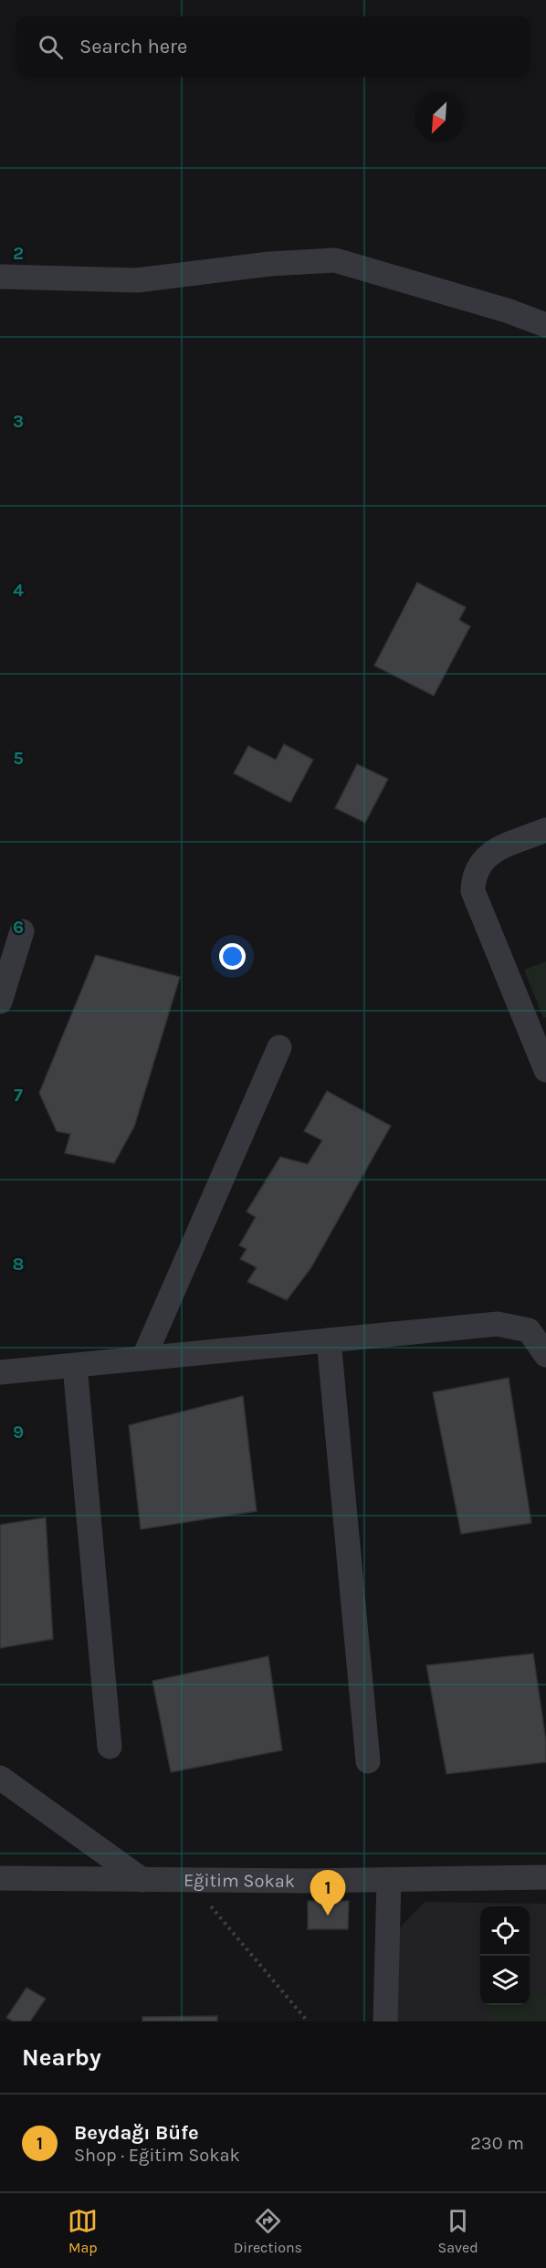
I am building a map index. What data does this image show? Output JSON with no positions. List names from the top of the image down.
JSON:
{
  "streets": {
    "street": ["Eğitim Sokak"]
  },
  "north": "bottom left",
  "page": {
    "search": "Search here",
    "pins": "1",
    "heading": "Nearby",
    "list": [
      {
        "mark": "1",
        "name": "Beydağı Büfe",
        "note": "Shop · Eğitim Sokak",
        "value": "230 m"
      }
    ],
    "nav": ["Map", "Directions", "Saved"]
  },
  "grid": {
    "rows": [
      "2",
      "3",
      "4",
      "5",
      "6",
      "7",
      "8",
      "9"
    ]
  }
}
